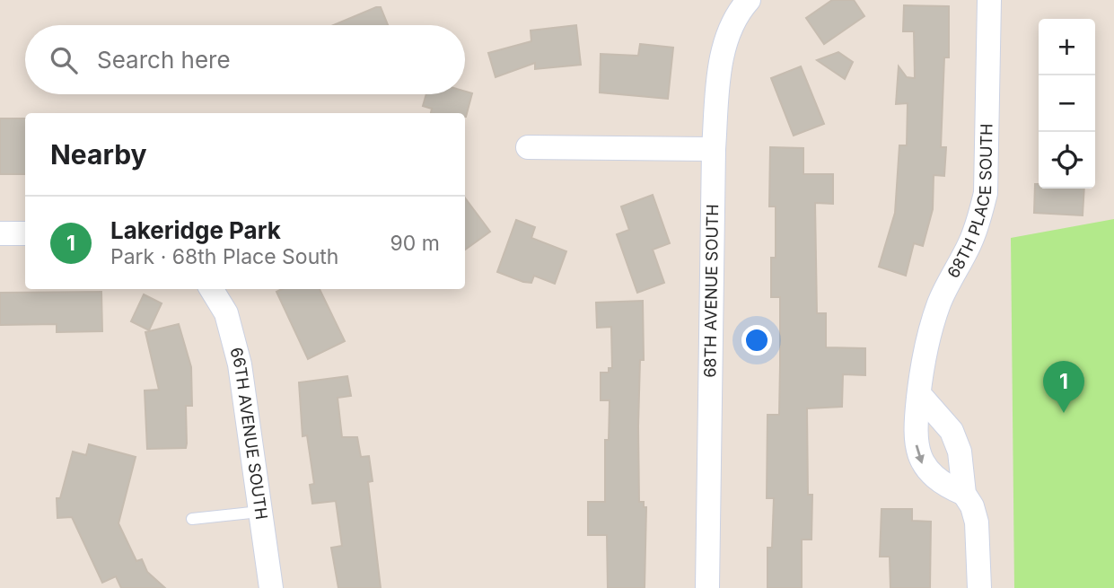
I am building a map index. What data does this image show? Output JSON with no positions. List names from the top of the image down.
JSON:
{
  "streets": {
    "street": ["68TH PLACE SOUTH", "68TH AVENUE SOUTH", "66TH AVENUE SOUTH"]
  },
  "page": {
    "map_buttons": ["+", "−"],
    "search": "Search here",
    "heading": "Nearby",
    "list": [
      {
        "mark": "1",
        "name": "Lakeridge Park",
        "note": "Park · 68th Place South",
        "value": "90 m"
      }
    ],
    "pins": "1"
  }
}
